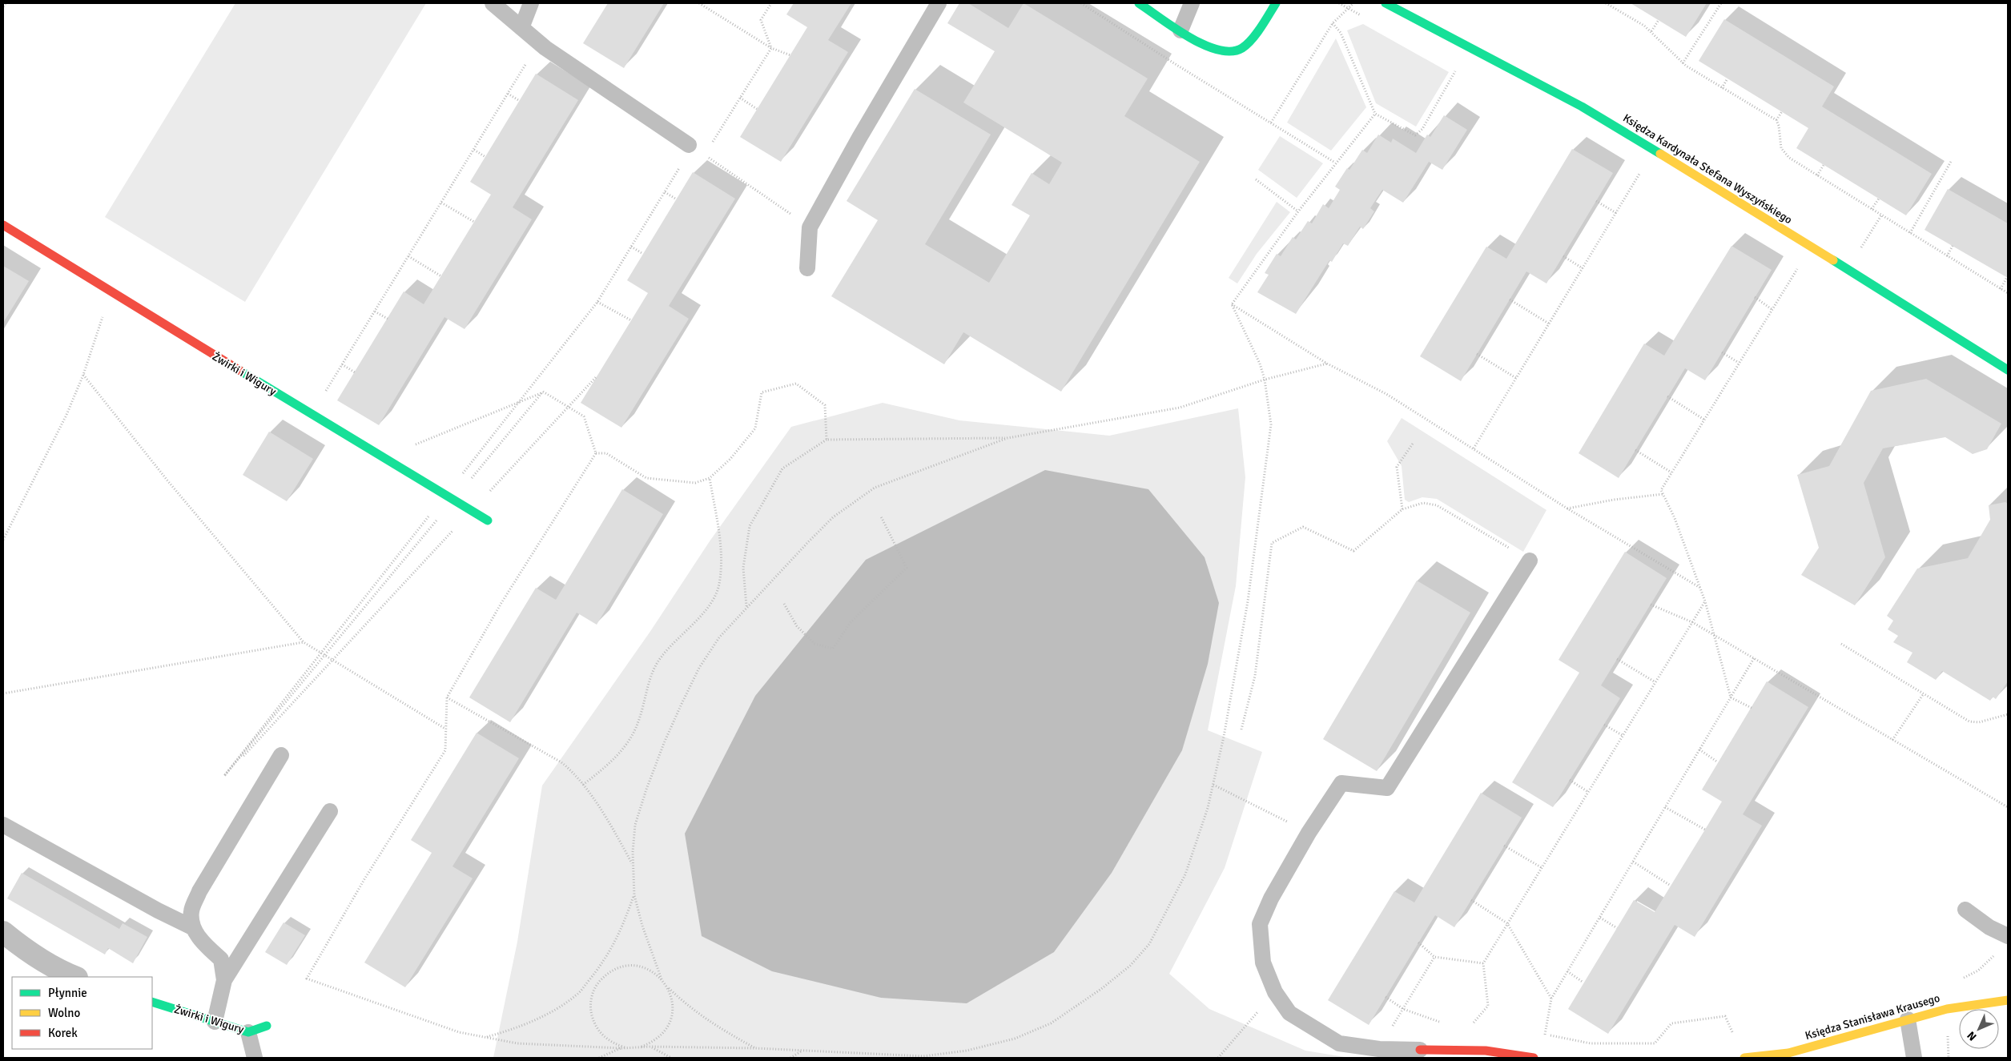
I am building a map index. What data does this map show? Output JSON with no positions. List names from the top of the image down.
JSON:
{
  "streets": {
    "street": ["Księdza Kardynała Stefana Wyszyńskiego", "Żwirki i Wigury", "Księdza Stanisława Krausego"]
  },
  "legend": ["Płynnie", "Wolno", "Korek"],
  "north": "bottom left"
}
